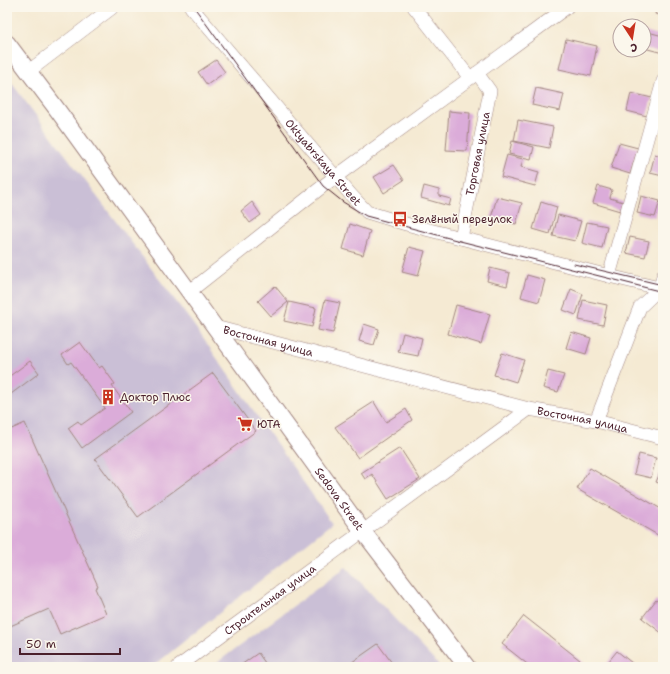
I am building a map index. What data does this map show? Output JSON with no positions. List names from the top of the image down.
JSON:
{
  "streets": {
    "main road": ["Восточная улица", "Sedova Street"],
    "street": ["Торговая улица", "Oktyabrskaya Street", "Строительная улица"]
  },
  "crossings": [
    ["Торговая улица", "Oktyabrskaya Street"],
    ["Восточная улица", "Sedova Street"],
    ["Восточная улица", "Строительная улица"],
    ["Sedova Street", "Строительная улица"]
  ],
  "places": {
    "bus stop": ["Зелёный переулок"],
    "building": ["Доктор Плюс"],
    "supermarket": ["ЮТА"]
  },
  "scale_bar": "50 m",
  "north": "bottom"
}
